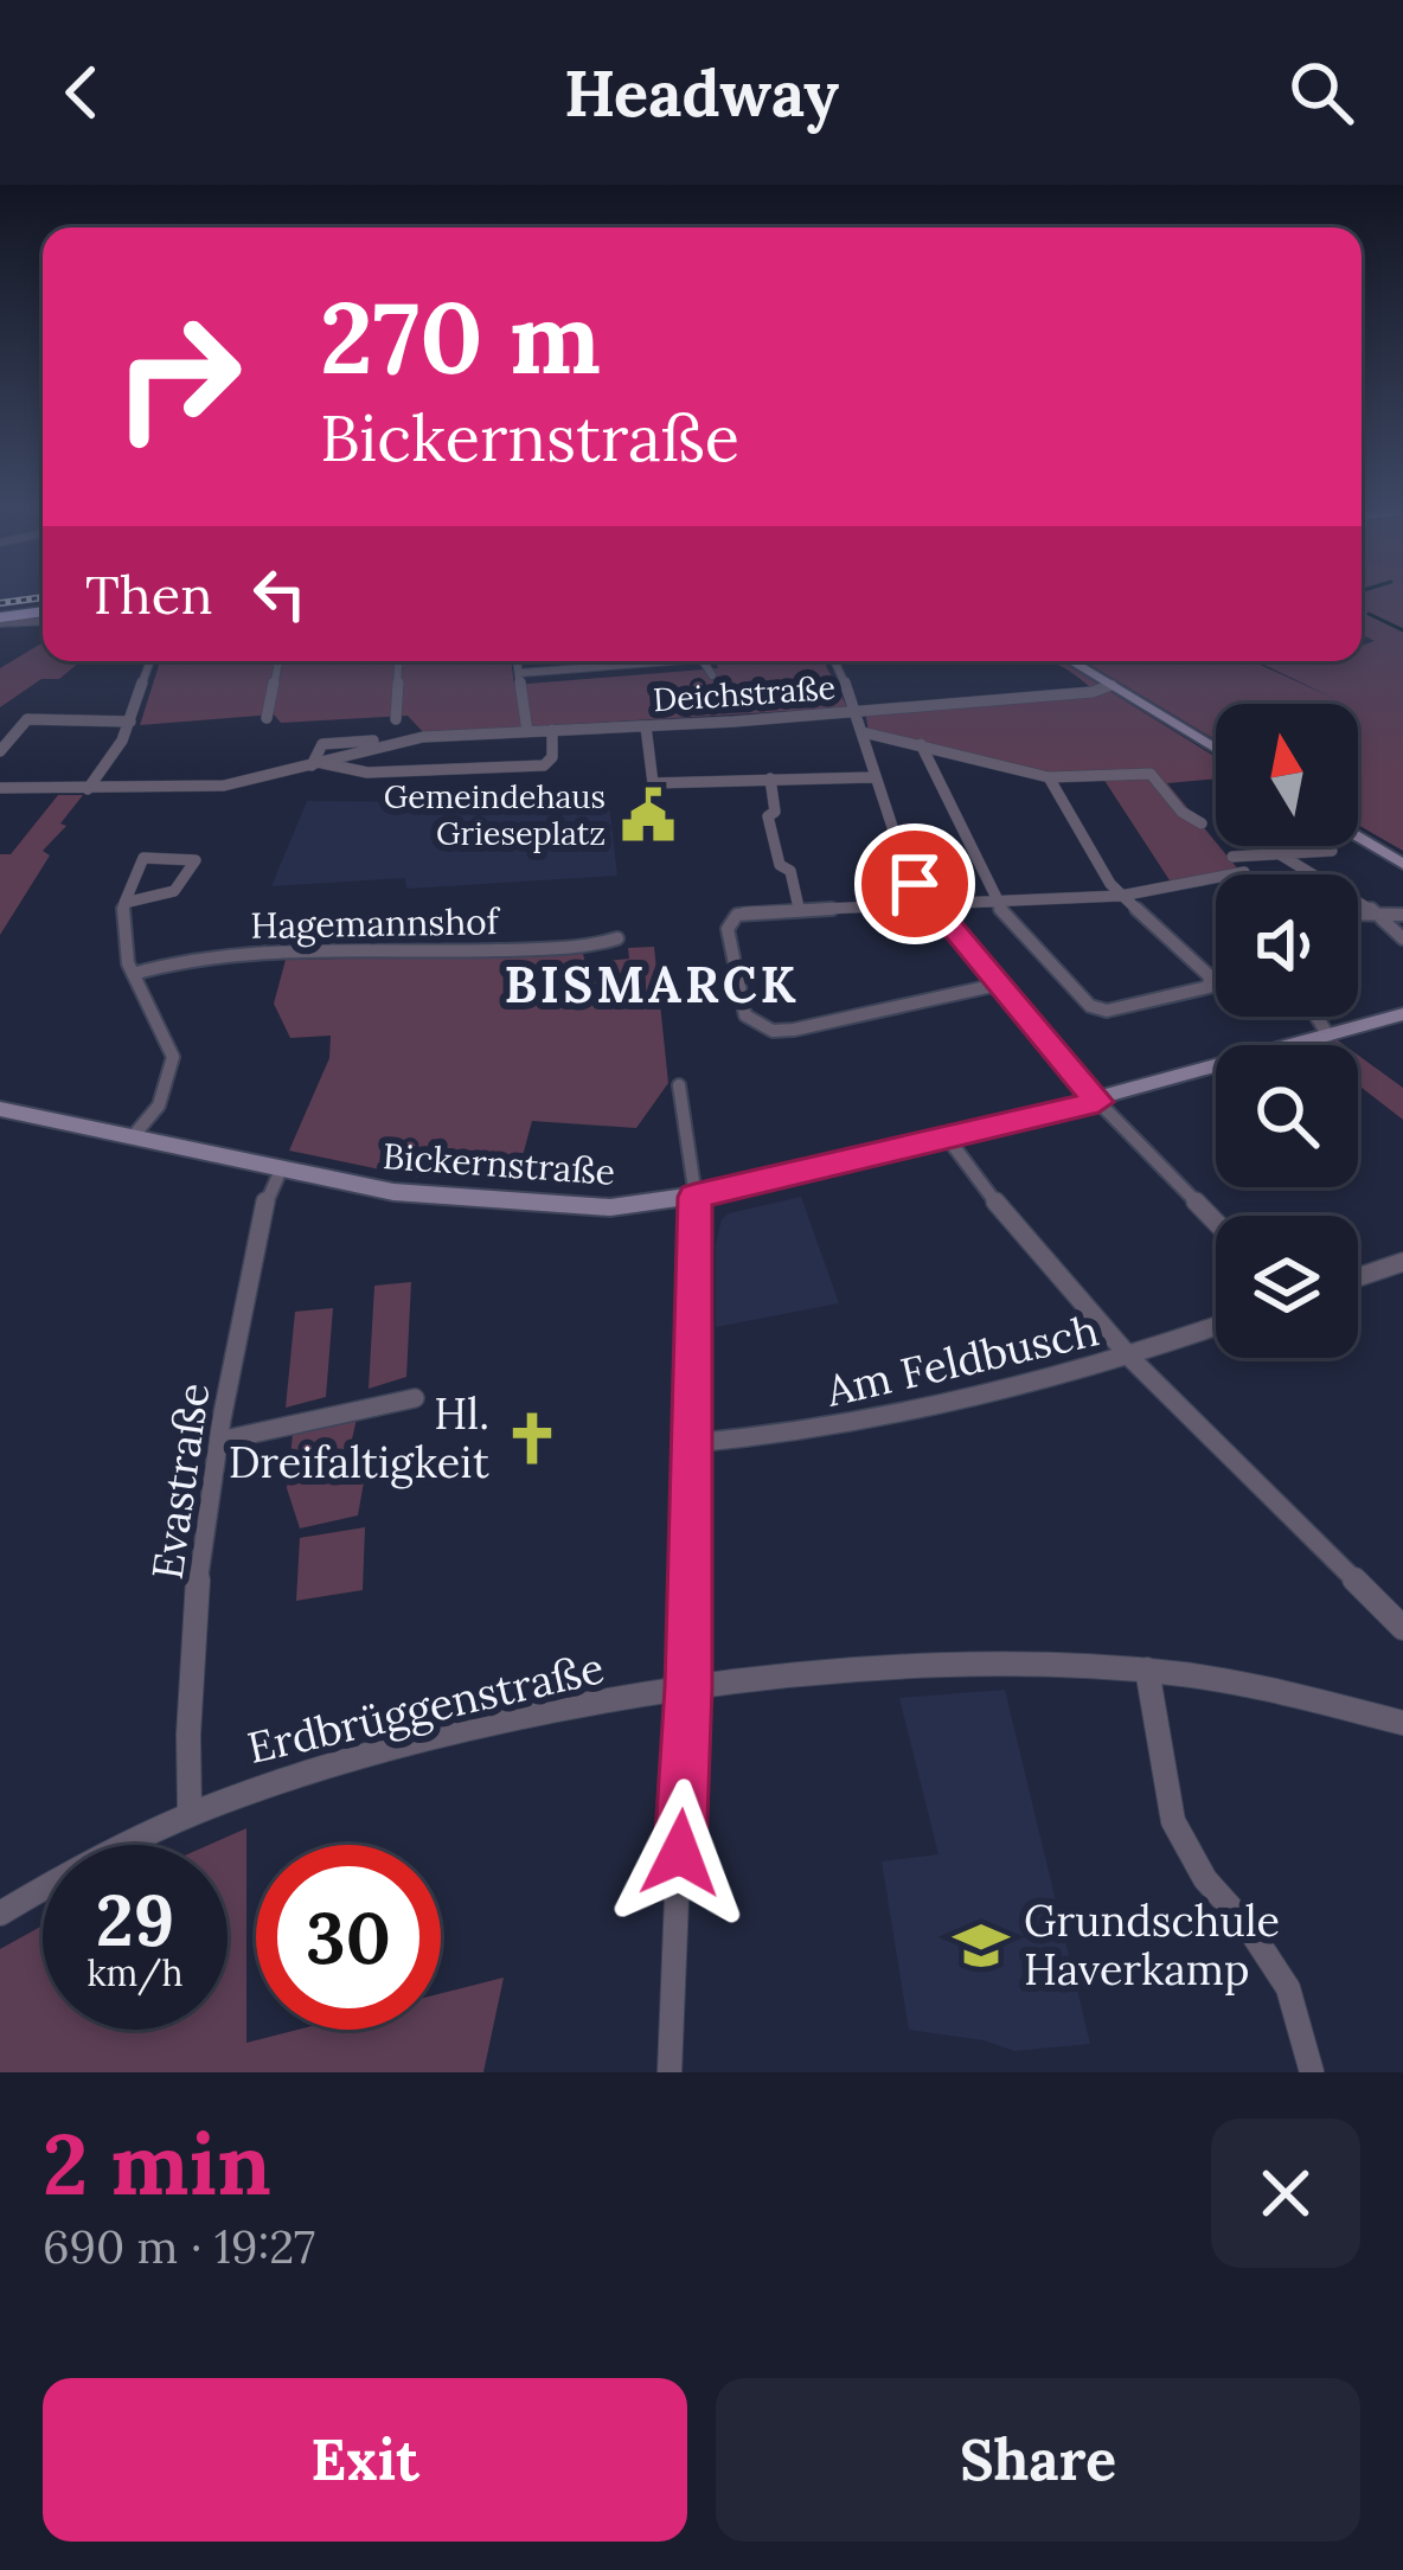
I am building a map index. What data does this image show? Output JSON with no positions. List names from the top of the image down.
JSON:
{
  "streets": {
    "street": [
      "Deichstraße",
      "Hagemannshof",
      "Bickernstraße",
      "Am Feldbusch",
      "Evastraße",
      "Erdbrüggenstraße"
    ]
  },
  "crossings": [
    ["Bickernstraße", "Evastraße"],
    ["Evastraße", "Erdbrüggenstraße"]
  ],
  "districts": ["BISMARCK"],
  "places": {
    "public building": ["Gemeindehaus Grieseplatz"],
    "church": ["Hl. Dreifaltigkeit"],
    "school or university": ["Grundschule Haverkamp"]
  },
  "north": "top",
  "page": {
    "header": "Headway",
    "turn": ["270 m", "Bickernstraße"],
    "then": "Then",
    "speed": "29 km/h",
    "limit": "30",
    "heading": ["2 min", "690 m · 19:27"],
    "buttons": ["Exit", "Share"]
  }
}
